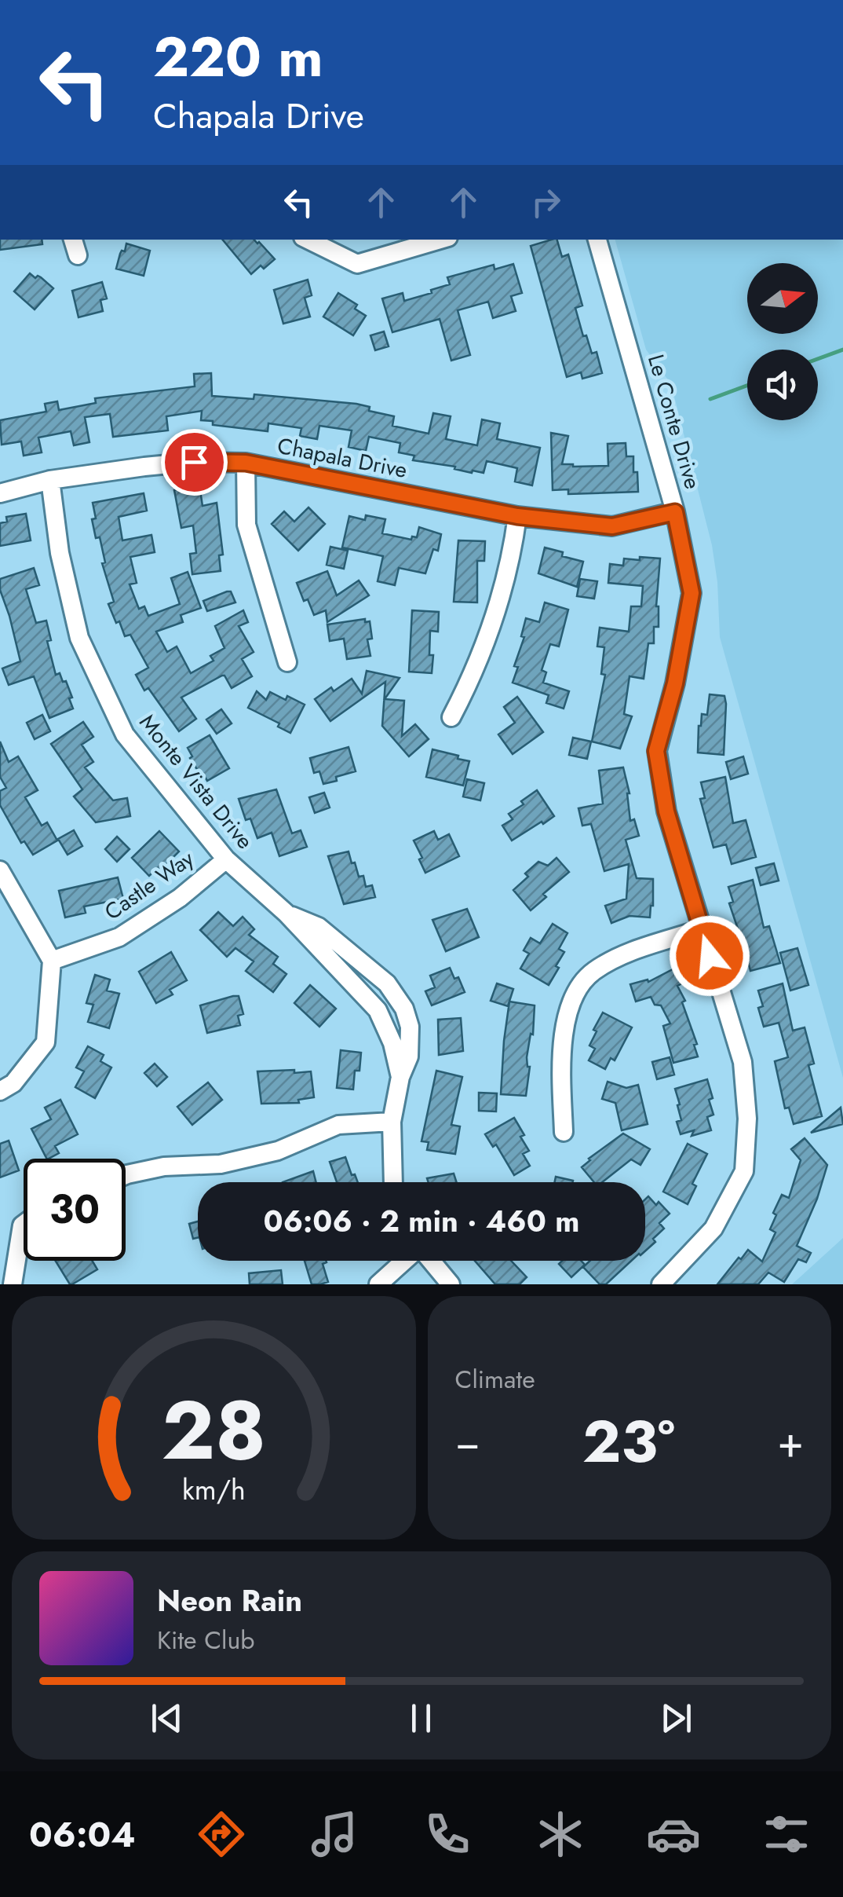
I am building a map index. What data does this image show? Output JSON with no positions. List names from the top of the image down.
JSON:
{
  "streets": {
    "street": [
      "Le Conte Drive",
      "Chapala Drive",
      "Monte Vista Drive",
      "Castle Way"
    ]
  },
  "crossings": [
    ["Le Conte Drive", "Chapala Drive"],
    ["Chapala Drive", "Monte Vista Drive"],
    ["Monte Vista Drive", "Castle Way"]
  ],
  "north": "right",
  "page": {
    "turn": ["220 m", "Chapala Drive"],
    "limit": "30",
    "trip": "06:06 · 2 min · 460 m",
    "tile": "Climate",
    "heat": ["−", "23°", "+"],
    "song": ["Neon Rain", "Kite Club"],
    "tabs": "06:04",
    "gauge": ["28", "km/h"]
  }
}
